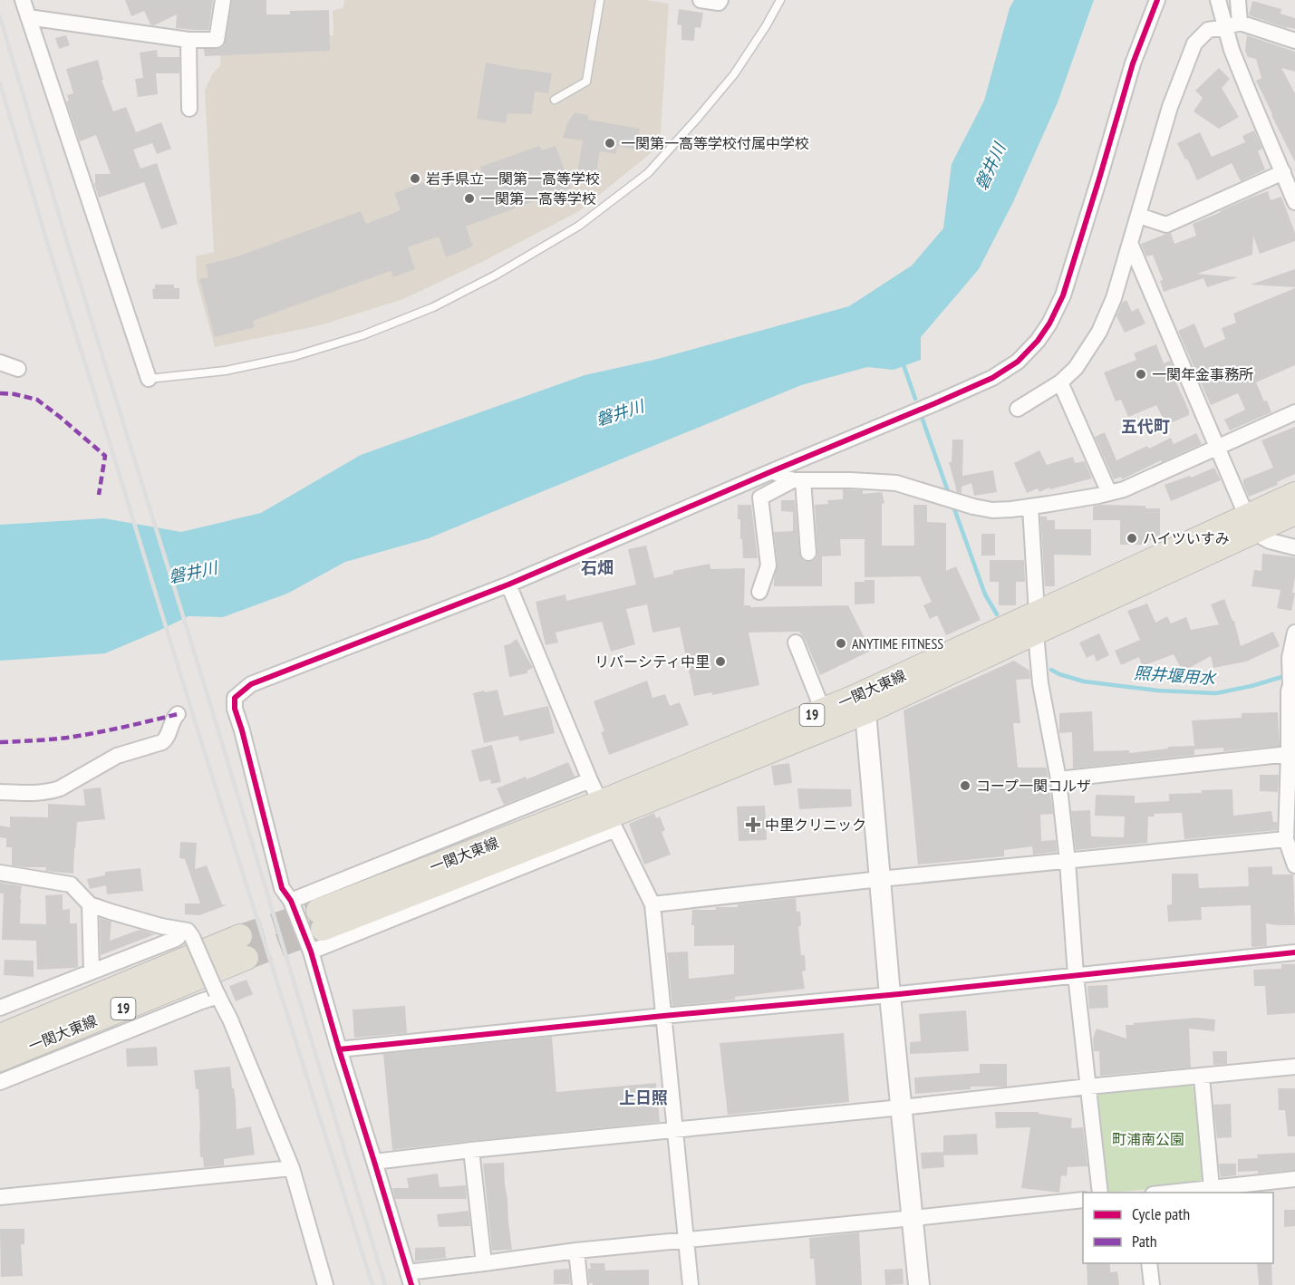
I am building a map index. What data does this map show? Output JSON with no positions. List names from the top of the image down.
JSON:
{
  "streets": {
    "main road": ["一関大東線", "19"]
  },
  "districts": ["五代町", "石畑", "上日照"],
  "water": ["磐井川", "照井堰用水"],
  "parks": ["町浦南公園"],
  "places": {
    "other": [
      "一関第一高等学校付属中学校",
      "岩手県立一関第一高等学校",
      "一関第一高等学校",
      "一関年金事務所",
      "ハイツいすみ",
      "ANYTIME FITNESS",
      "リバーシティ中里",
      "コープ一関コルザ"
    ],
    "health": ["中里クリニック"]
  },
  "legend": ["Cycle path", "Path"]
}
